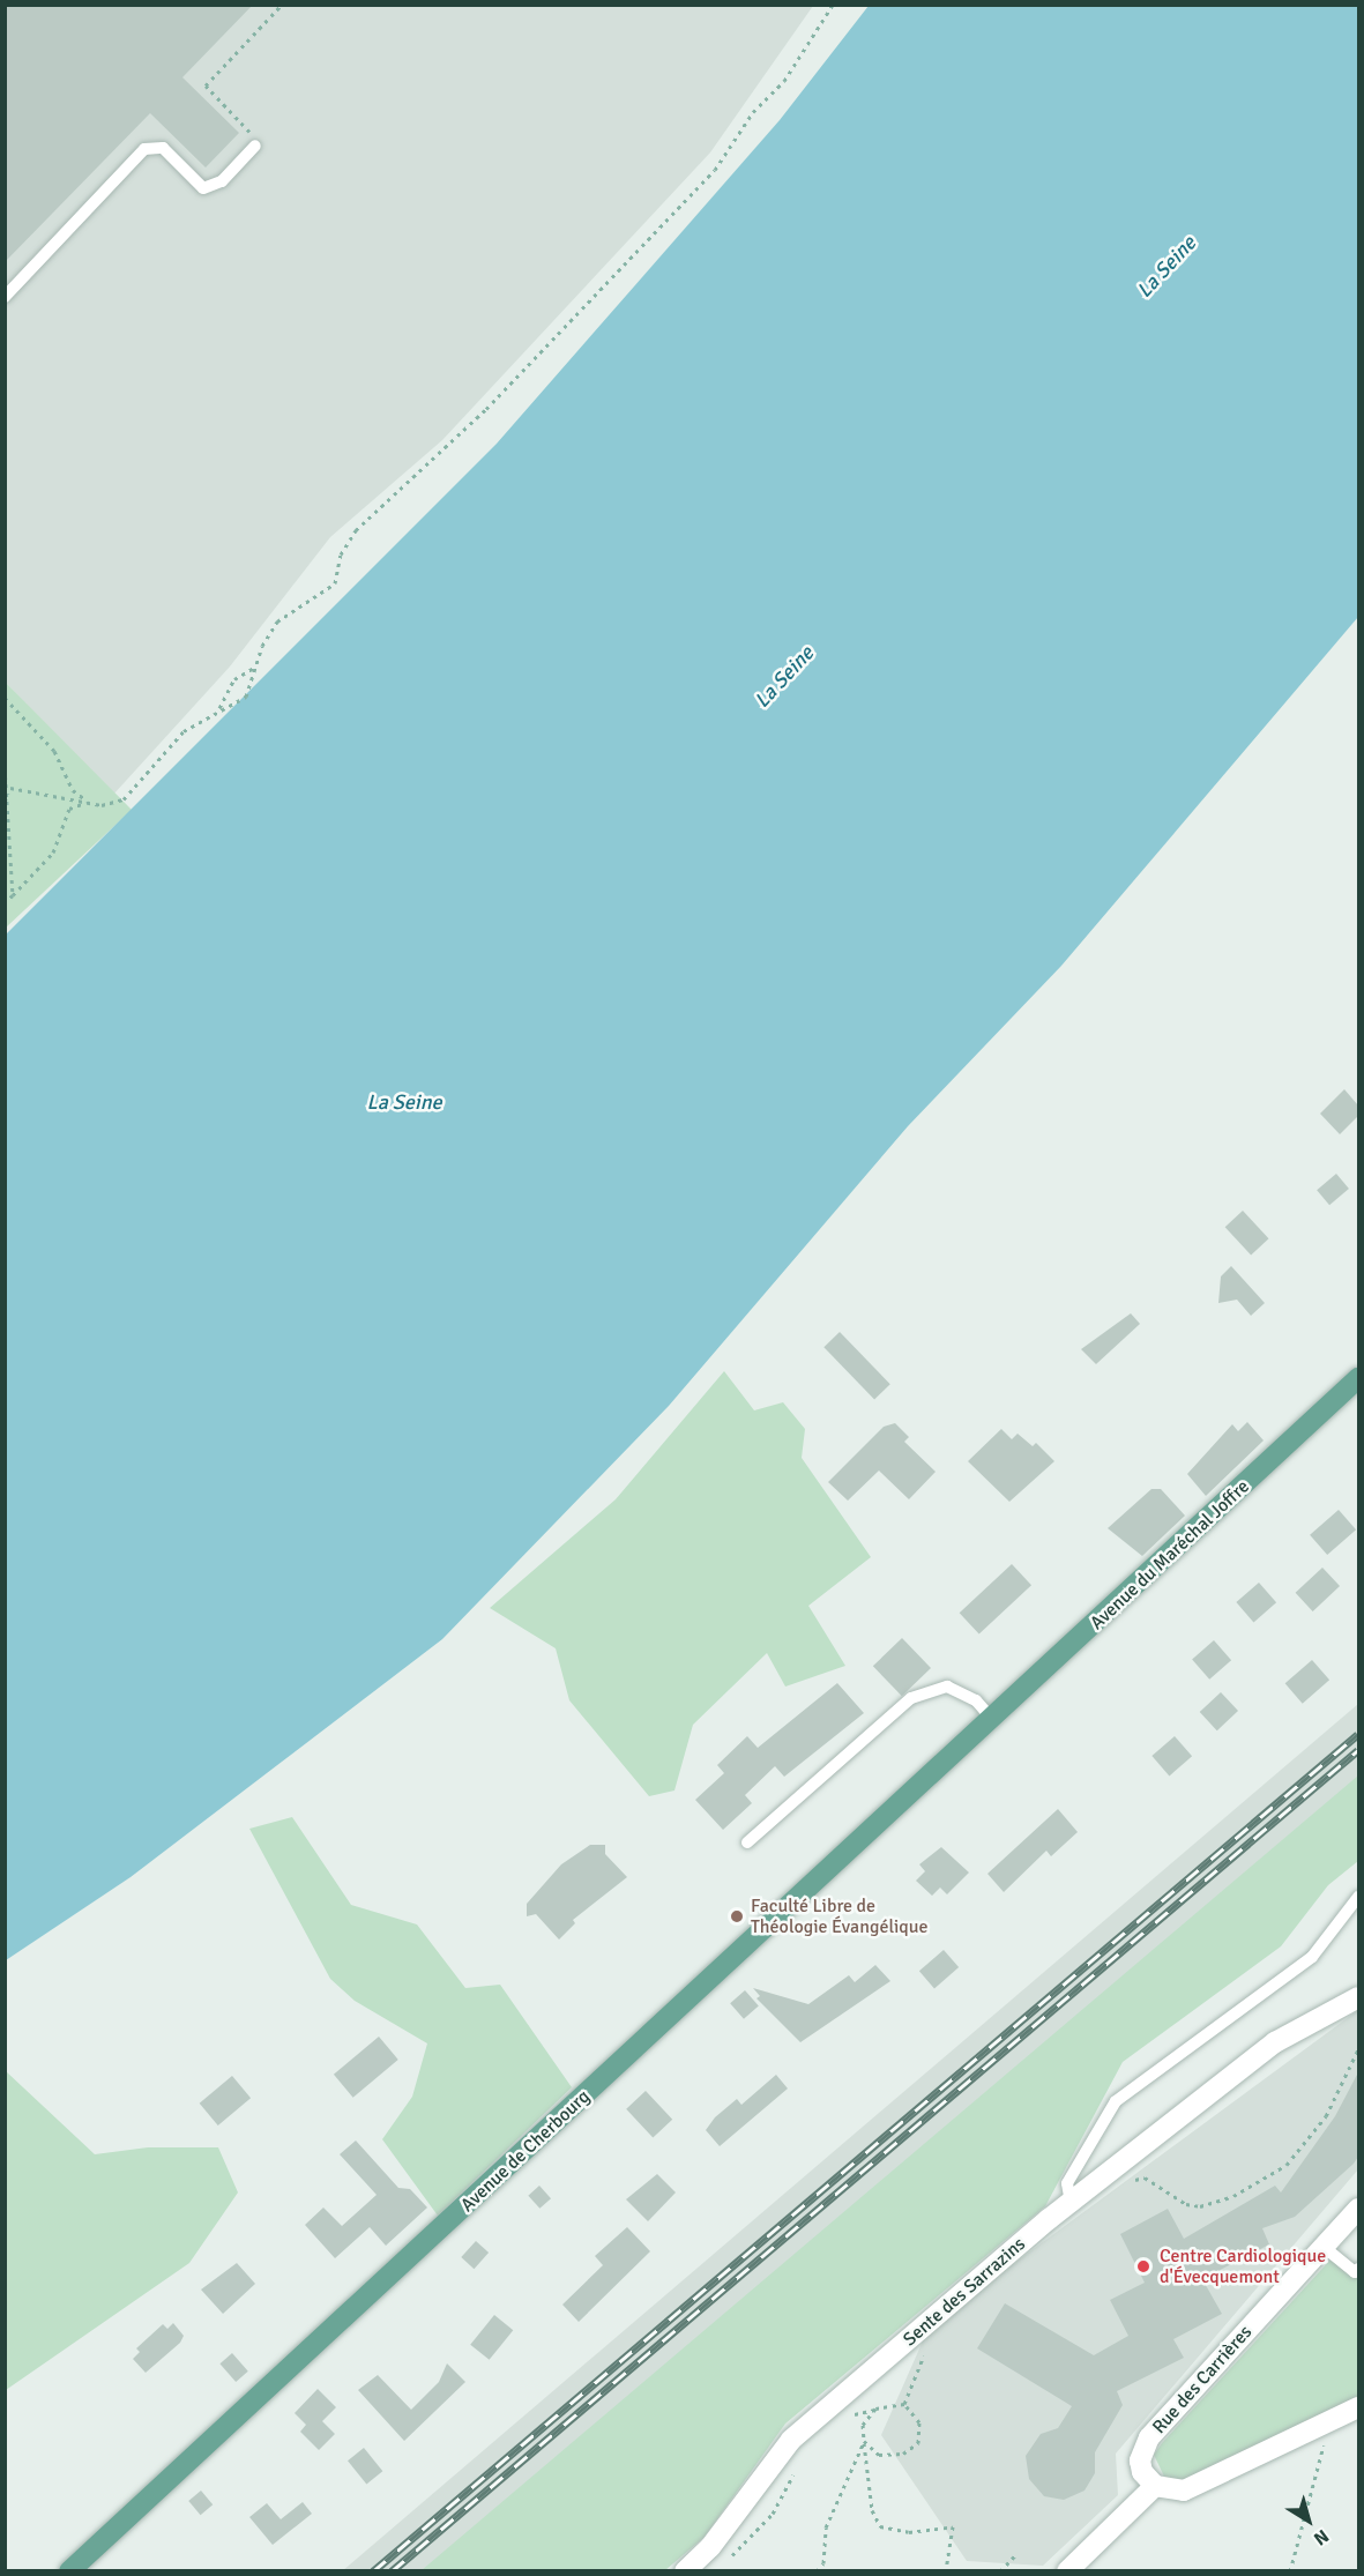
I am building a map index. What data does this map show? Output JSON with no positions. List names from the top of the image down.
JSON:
{
  "streets": {
    "main road": ["Avenue du Maréchal Joffre", "Avenue de Cherbourg"],
    "street": ["Sente des Sarrazins", "Rue des Carrières"]
  },
  "crossings": [
    ["Avenue du Maréchal Joffre", "Avenue de Cherbourg"]
  ],
  "water": ["La Seine"],
  "places": ["Faculté Libre de Théologie Évangélique", "Centre Cardiologique d'Évecquemont"],
  "north": "bottom right"
}
